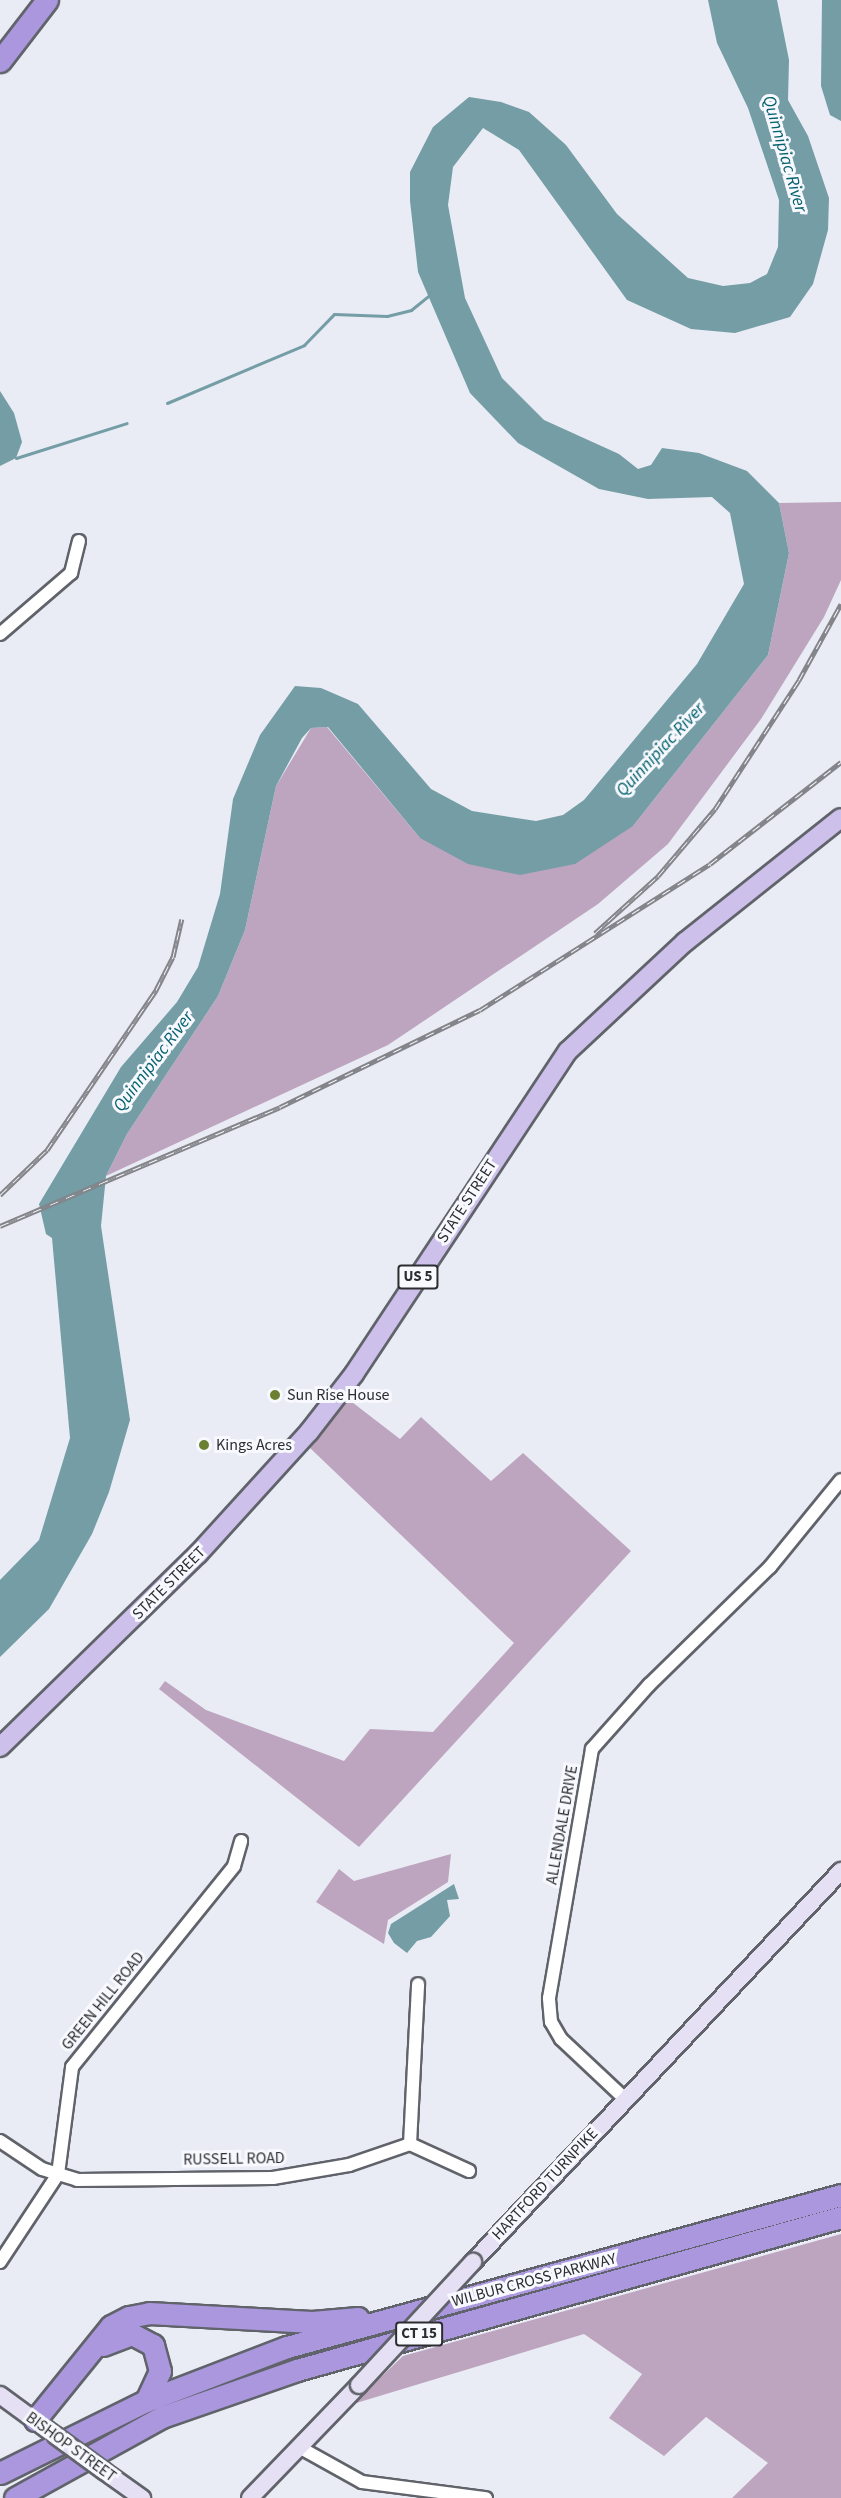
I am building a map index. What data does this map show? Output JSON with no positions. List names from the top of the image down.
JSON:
{
  "streets": {
    "highway": ["WILBUR CROSS PARKWAY", "CT 15"],
    "main road": [
      "STATE STREET",
      "US 5",
      "HARTFORD TURNPIKE",
      "BISHOP STREET"
    ],
    "street": ["ALLENDALE DRIVE", "GREEN HILL ROAD", "RUSSELL ROAD"]
  },
  "crossings": [
    ["ALLENDALE DRIVE", "HARTFORD TURNPIKE"],
    ["GREEN HILL ROAD", "RUSSELL ROAD"]
  ],
  "water": ["Quinnipiac River"],
  "places": ["Sun Rise House", "Kings Acres"]
}
